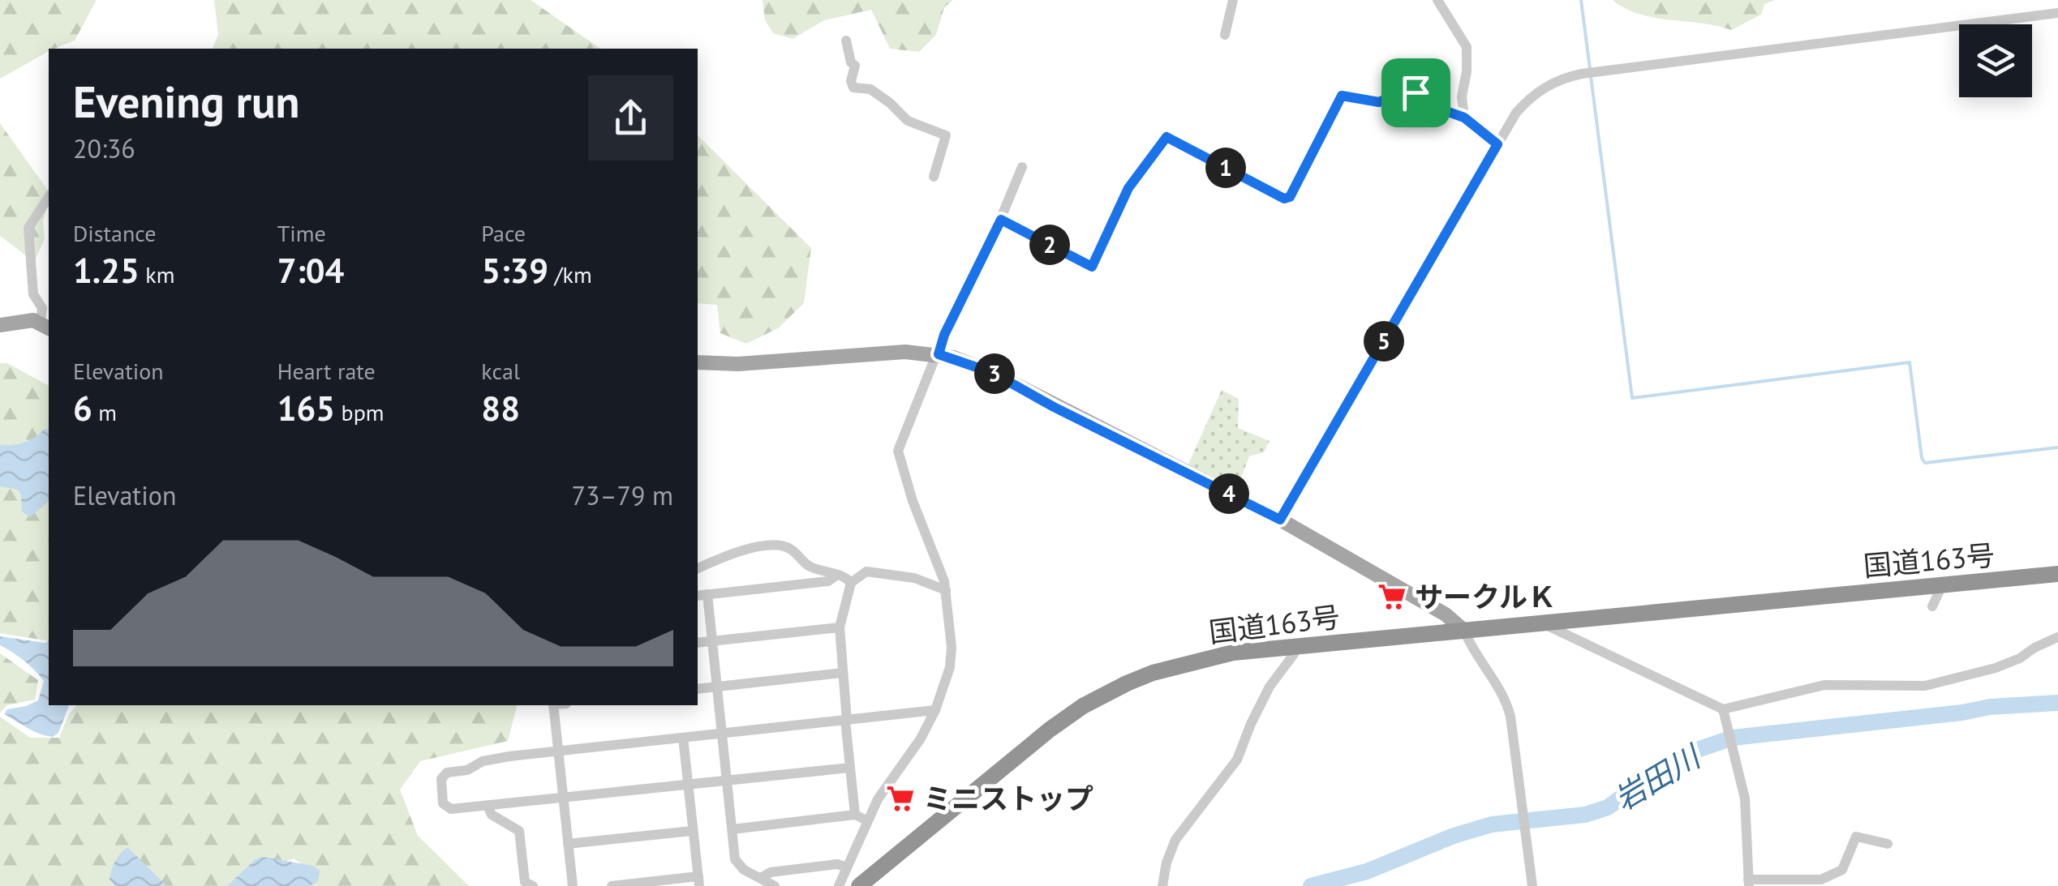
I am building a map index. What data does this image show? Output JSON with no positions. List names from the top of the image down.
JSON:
{
  "streets": {
    "highway": ["国道163号"]
  },
  "water": ["岩田川"],
  "places": {
    "supermarket": ["サークルＫ", "ミニストップ"]
  },
  "page": {
    "heading": ["Evening run", "20:36"],
    "pins": [
      "1",
      "2",
      "5",
      "3",
      "4"
    ],
    "stats": [
      ["Distance", "1.25 km"],
      ["Time", "7:04"],
      ["Pace", "5:39 /km"],
      ["Elevation", "6 m"],
      ["Heart rate", "165 bpm"],
      ["kcal", "88"]
    ],
    "chart": ["Elevation", "73–79 m"]
  }
}
